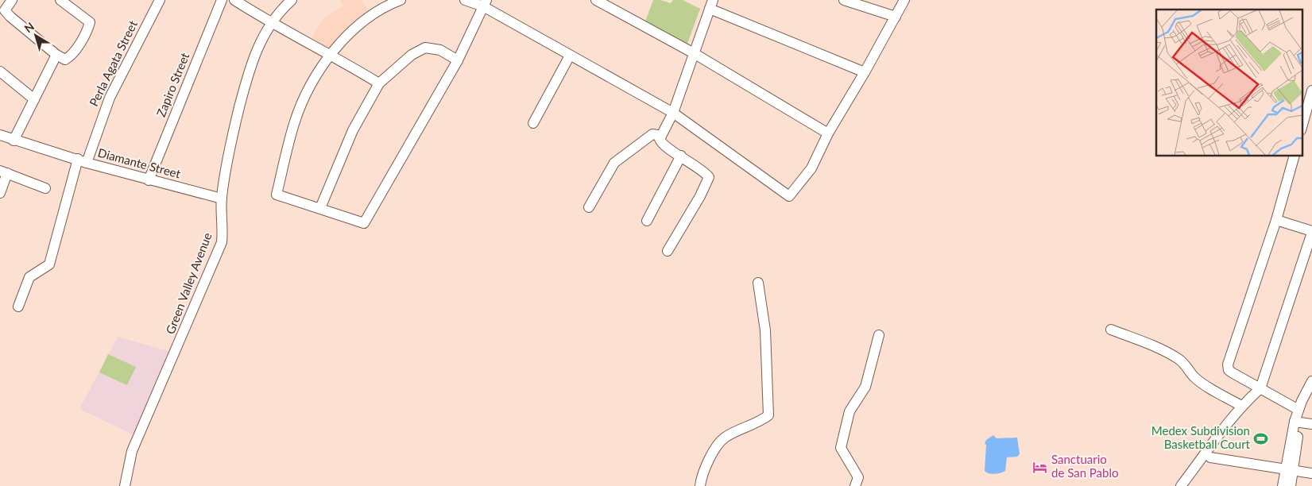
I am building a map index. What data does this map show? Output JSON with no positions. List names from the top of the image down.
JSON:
{
  "streets": {
    "street": [
      "Perla Agata Street",
      "Zapiro Street",
      "Diamante Street",
      "Green Valley Avenue"
    ]
  },
  "crossings": [
    ["Perla Agata Street", "Diamante Street"],
    ["Zapiro Street", "Diamante Street"],
    ["Diamante Street", "Green Valley Avenue"]
  ],
  "places": {
    "sports": ["Medex Subdivision Basketball Court"],
    "hotel": ["Sanctuario de San Pablo"]
  },
  "north": "top left"
}
